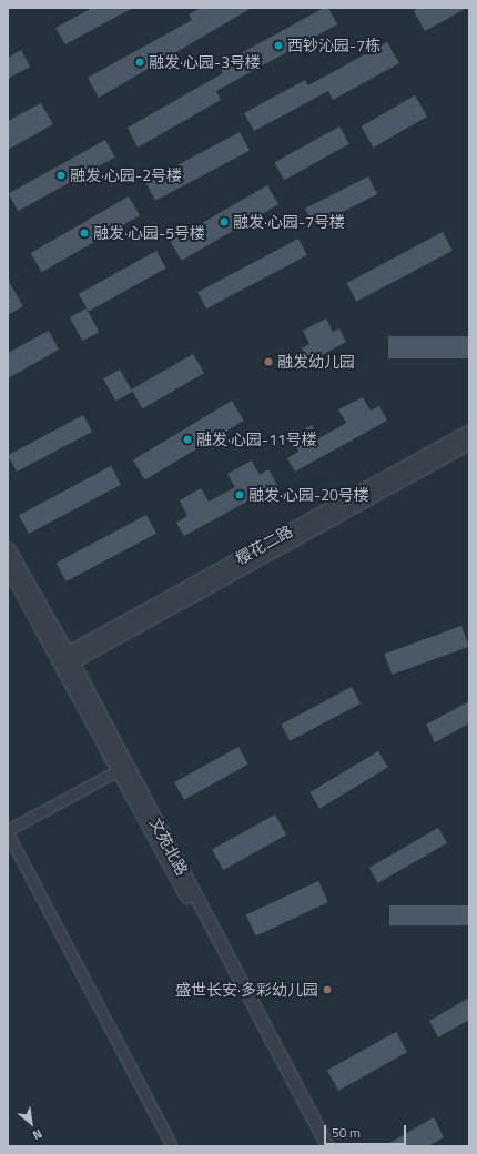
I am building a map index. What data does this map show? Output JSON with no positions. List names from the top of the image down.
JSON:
{
  "streets": {
    "street": ["樱花二路", "文苑北路"]
  },
  "crossings": [
    ["樱花二路", "文苑北路"]
  ],
  "places": [
    "西钞沁园-7栋",
    "融发·心园-3号楼",
    "融发·心园-2号楼",
    "融发·心园-7号楼",
    "融发·心园-5号楼",
    "融发幼儿园",
    "融发·心园-11号楼",
    "融发·心园-20号楼",
    "盛世长安·多彩幼儿园"
  ],
  "scale_bar": "50 m",
  "north": "bottom right"
}
